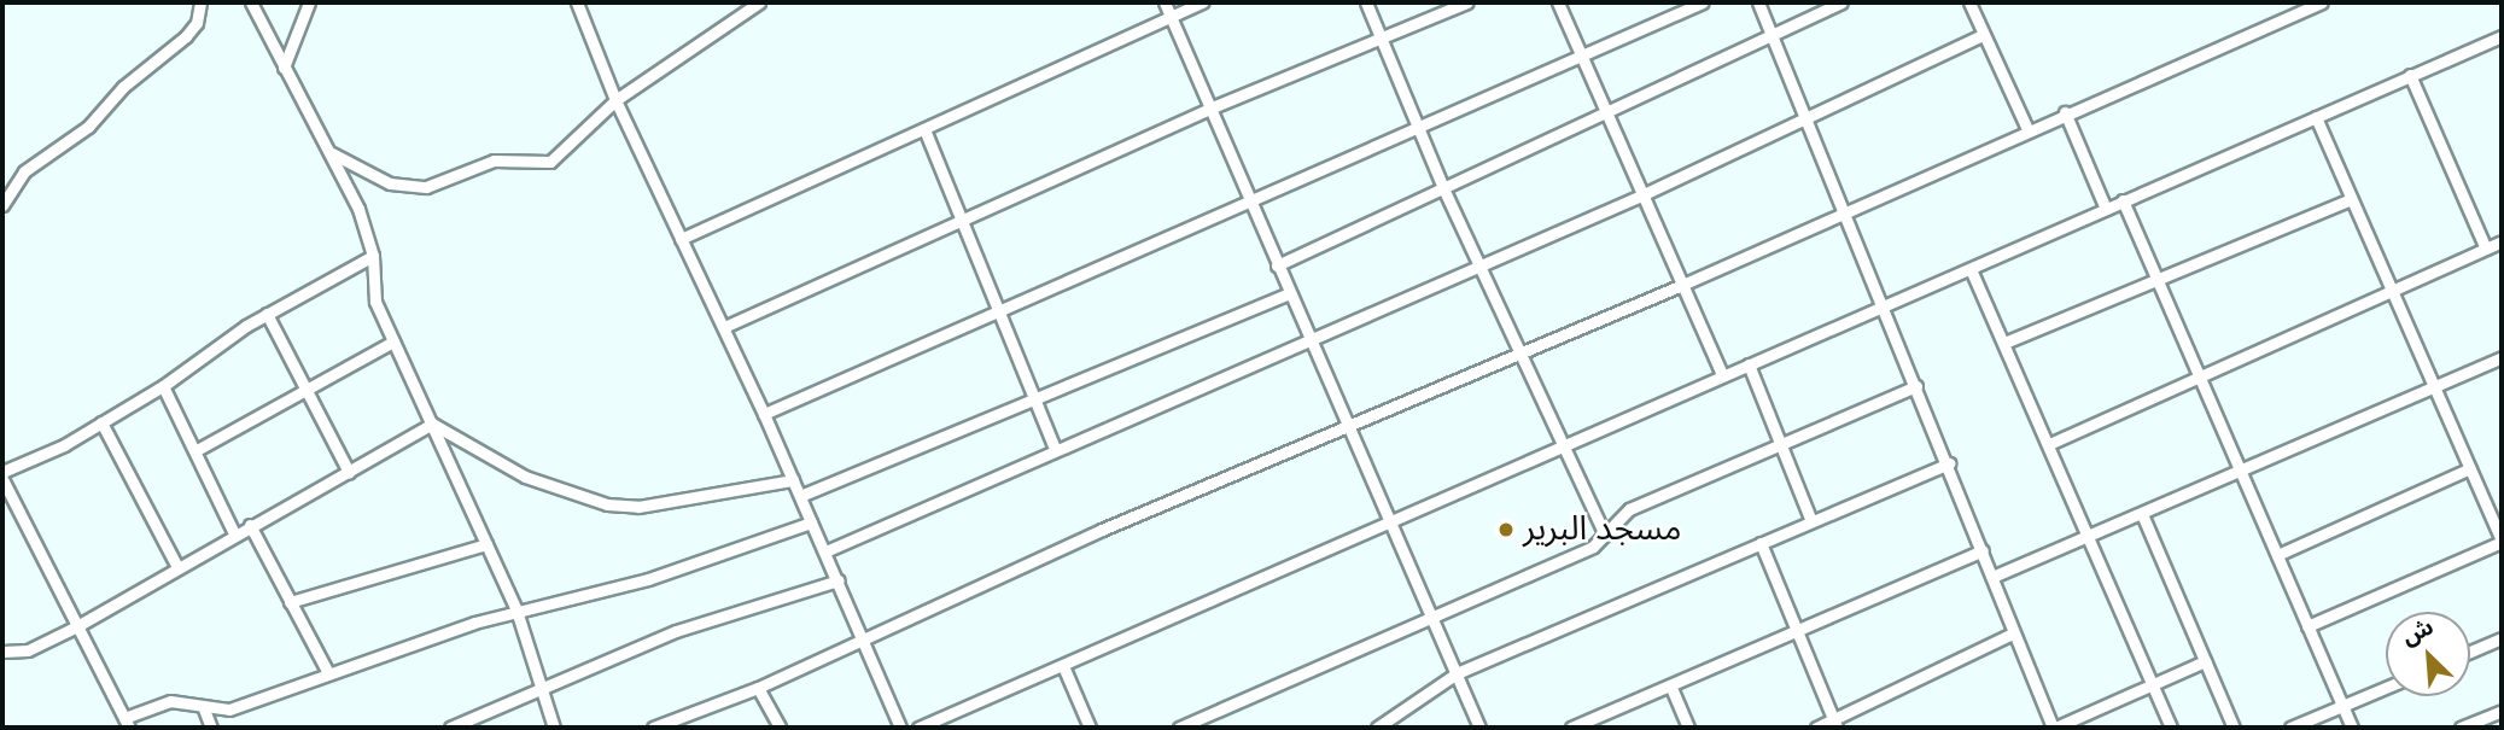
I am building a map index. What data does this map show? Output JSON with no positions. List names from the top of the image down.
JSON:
{
  "places": ["مسجد البرير"],
  "north": "top left"
}
